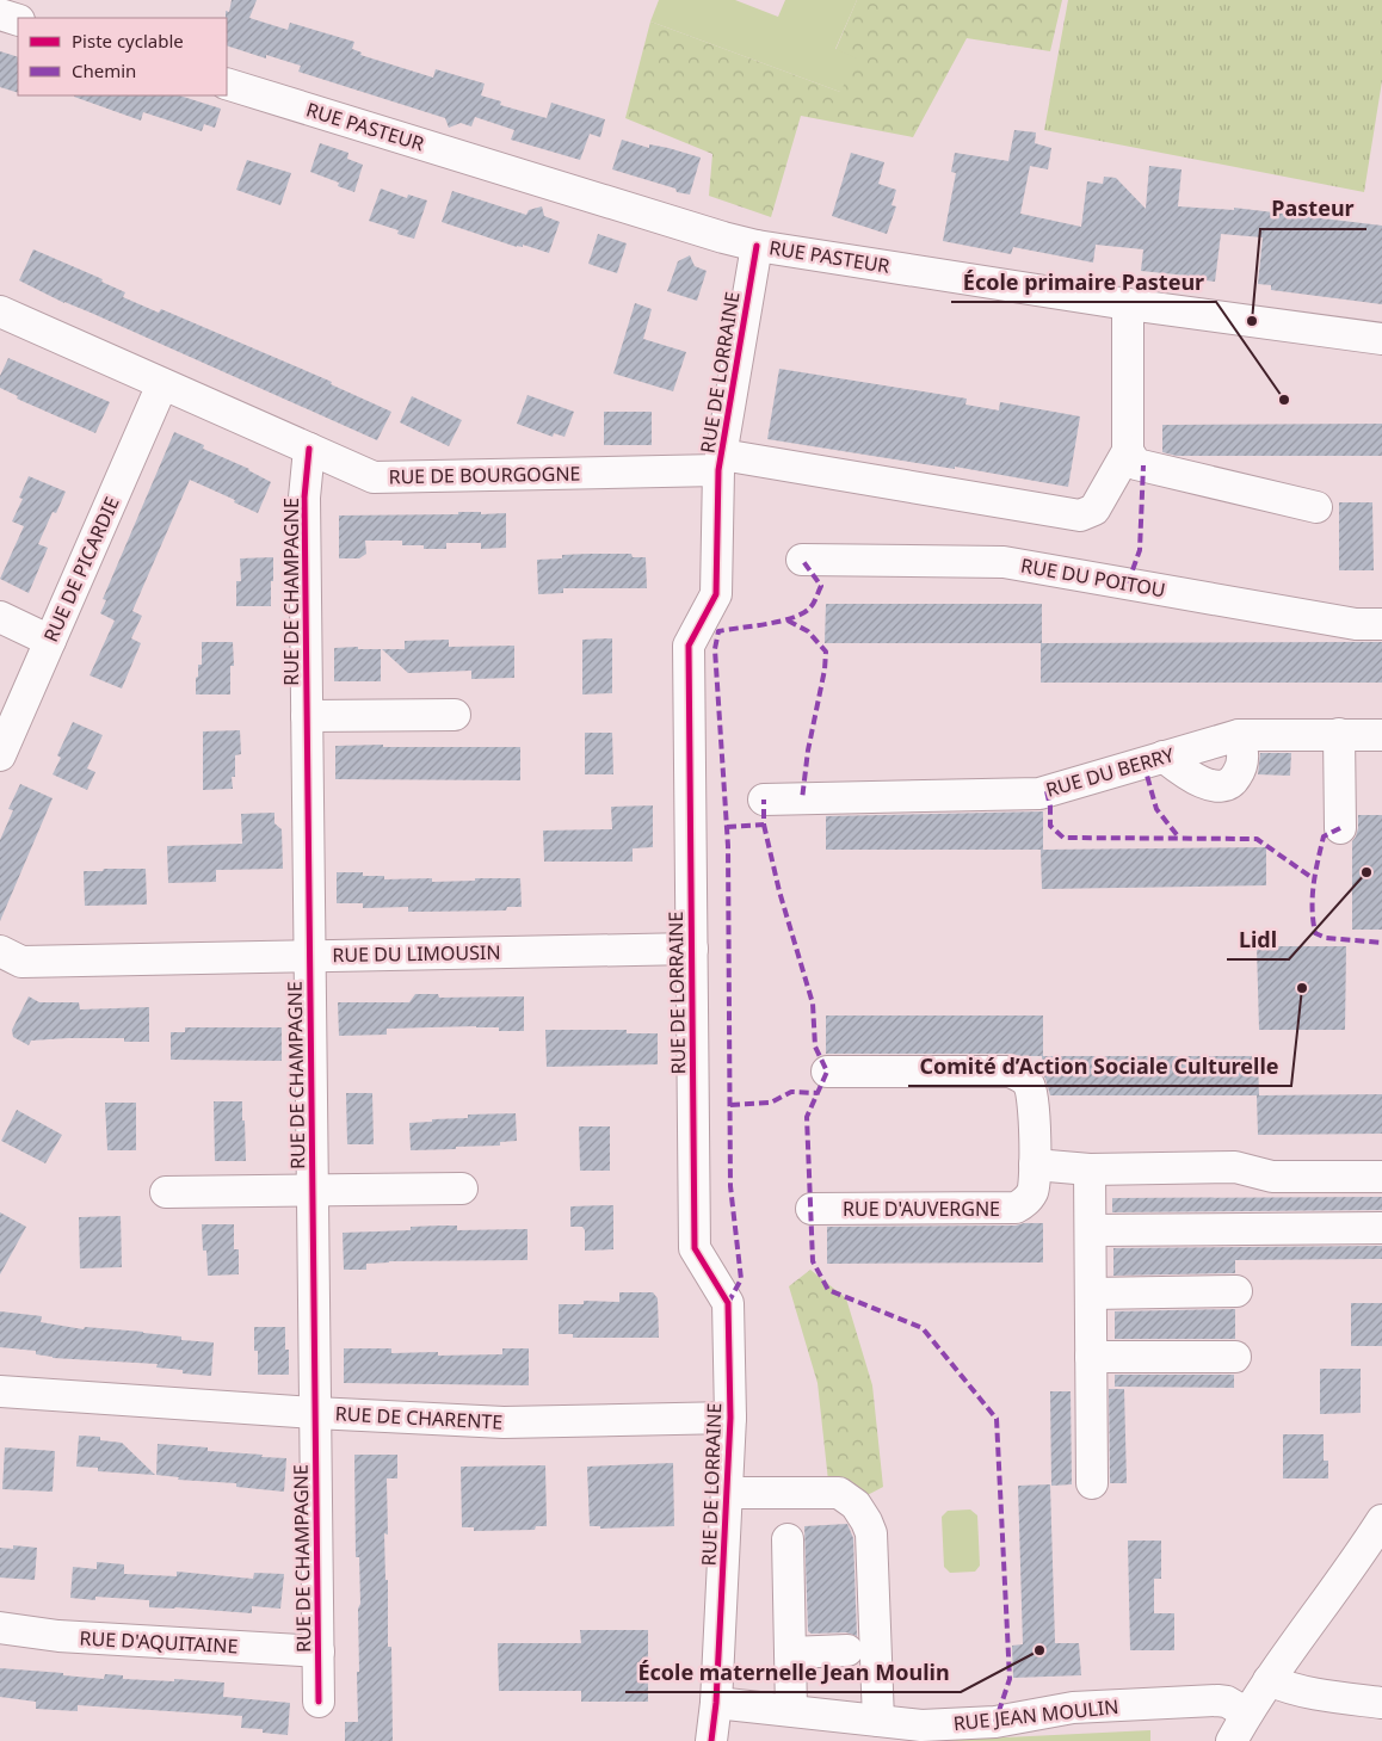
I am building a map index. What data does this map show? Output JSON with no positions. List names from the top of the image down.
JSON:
{
  "streets": {
    "street": [
      "RUE PASTEUR",
      "RUE DE LORRAINE",
      "RUE DE BOURGOGNE",
      "RUE DE PICARDIE",
      "RUE DU POITOU",
      "RUE DE CHAMPAGNE",
      "RUE DU BERRY",
      "RUE DU LIMOUSIN",
      "RUE D'AUVERGNE",
      "RUE DE CHARENTE",
      "RUE D'AQUITAINE",
      "RUE JEAN MOULIN"
    ]
  },
  "crossings": [
    ["RUE PASTEUR", "RUE DE LORRAINE"],
    ["RUE DE LORRAINE", "RUE DE BOURGOGNE"],
    ["RUE DE LORRAINE", "RUE DU LIMOUSIN"],
    ["RUE DE LORRAINE", "RUE DE CHARENTE"],
    ["RUE DE LORRAINE", "RUE JEAN MOULIN"],
    ["RUE DE BOURGOGNE", "RUE DE PICARDIE"],
    ["RUE DE BOURGOGNE", "RUE DE CHAMPAGNE"],
    ["RUE DE CHAMPAGNE", "RUE DU LIMOUSIN"],
    ["RUE DE CHAMPAGNE", "RUE DE CHARENTE"],
    ["RUE DE CHAMPAGNE", "RUE D'AQUITAINE"]
  ],
  "places": [
    "Pasteur",
    "École primaire Pasteur",
    "Lidl",
    "Comité d’Action Sociale Culturelle",
    "École maternelle Jean Moulin"
  ],
  "legend": ["Piste cyclable", "Chemin"]
}
